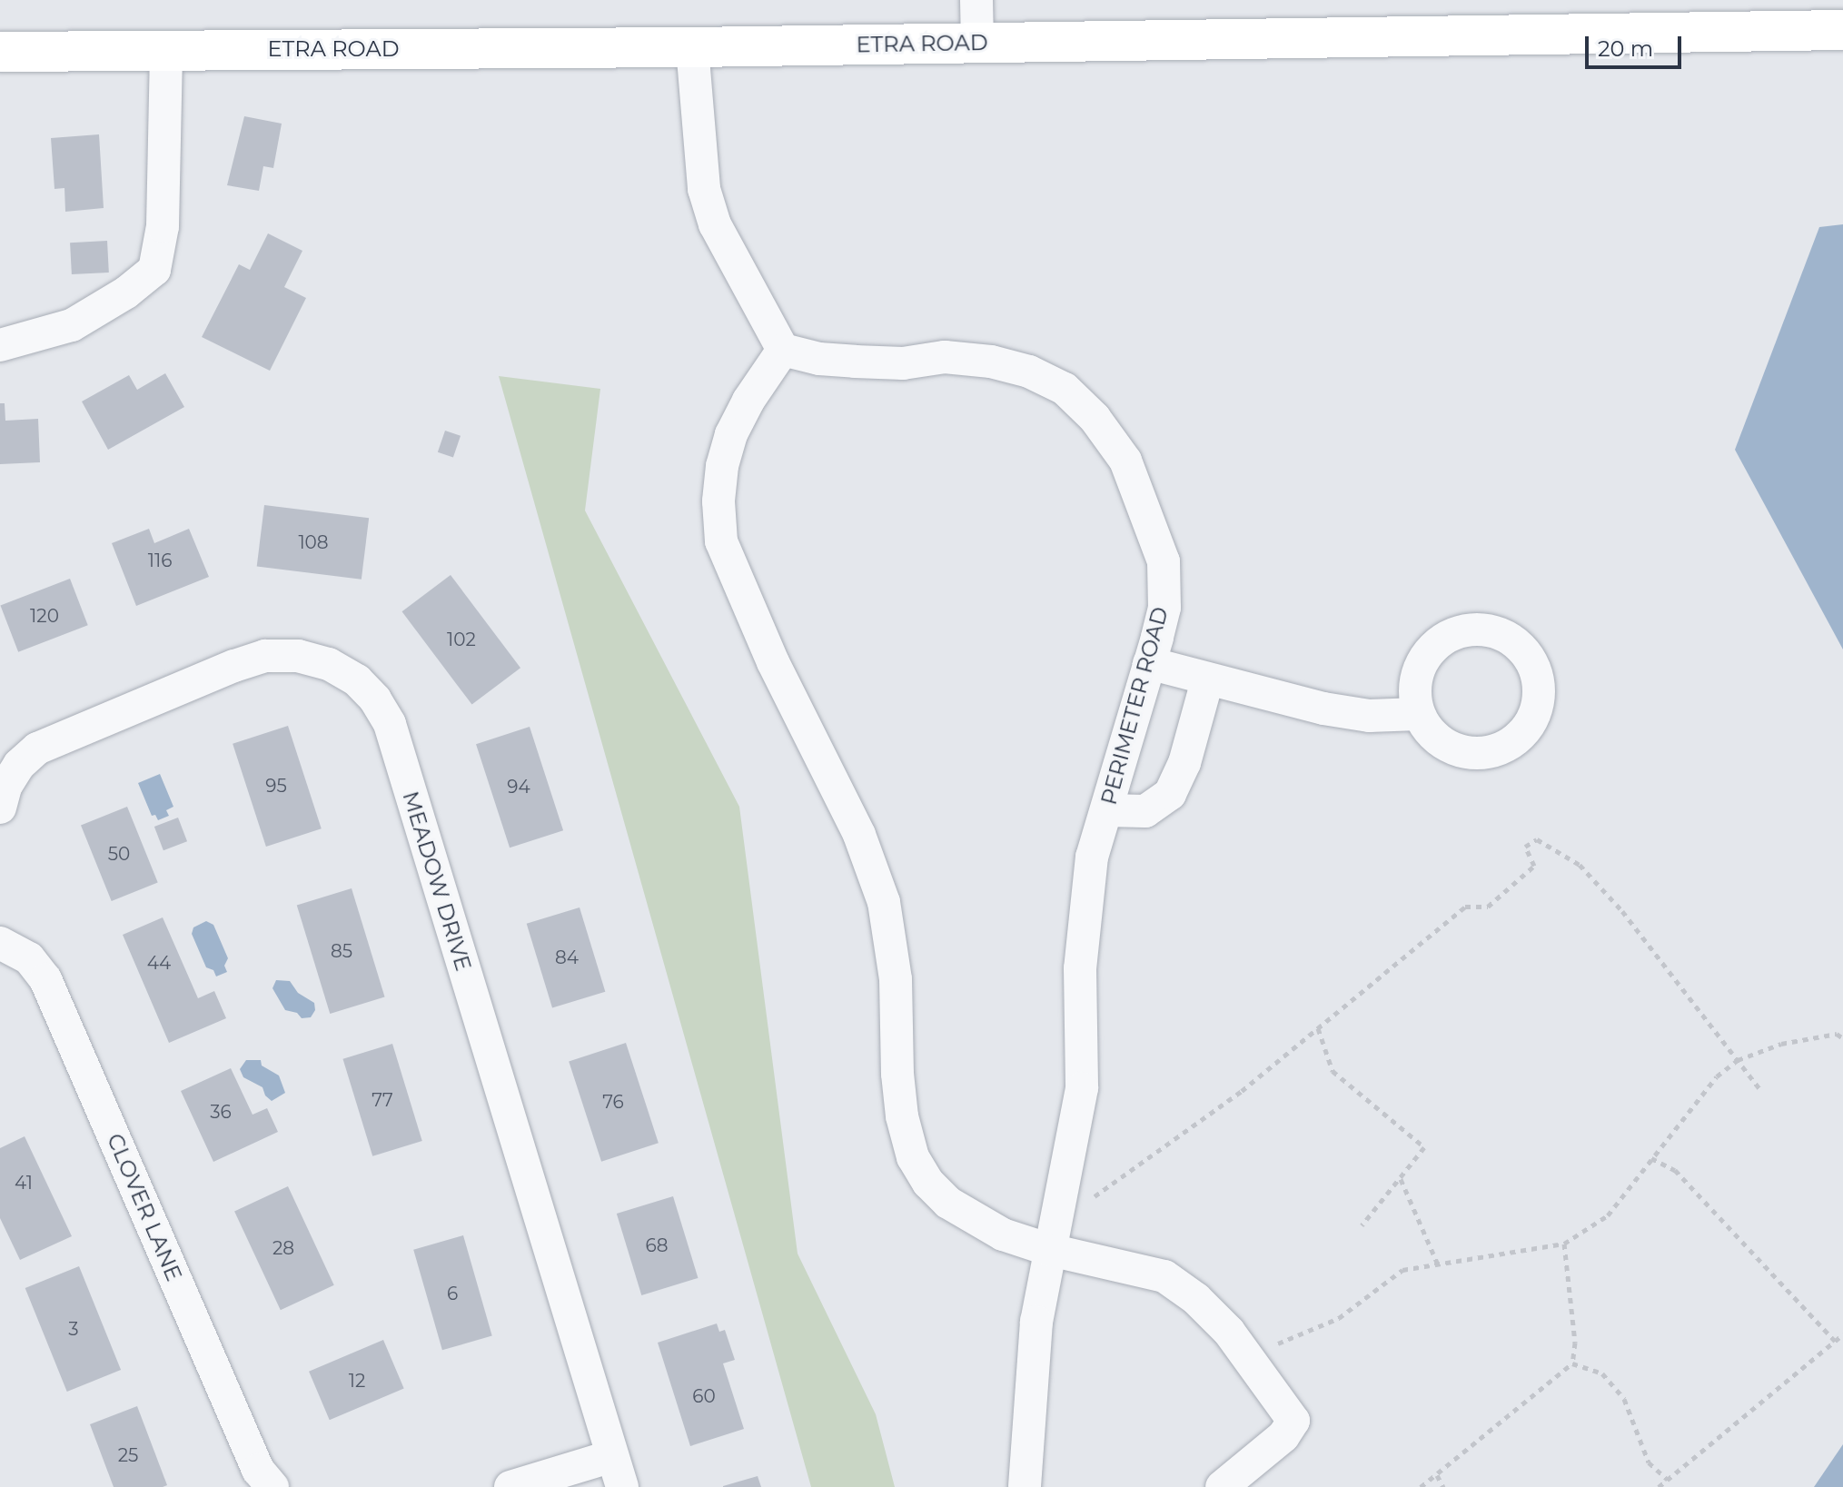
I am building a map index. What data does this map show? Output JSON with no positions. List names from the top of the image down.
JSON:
{
  "streets": {
    "main road": ["ETRA ROAD"],
    "street": ["PERIMETER ROAD", "MEADOW DRIVE", "CLOVER LANE"]
  },
  "house_numbers": [
    "108",
    "116",
    "120",
    "102",
    "95",
    "94",
    "50",
    "85",
    "84",
    "44",
    "77",
    "76",
    "36",
    "41",
    "68",
    "28",
    "6",
    "3",
    "12",
    "60",
    "25"
  ],
  "scale_bar": "20 m"
}
